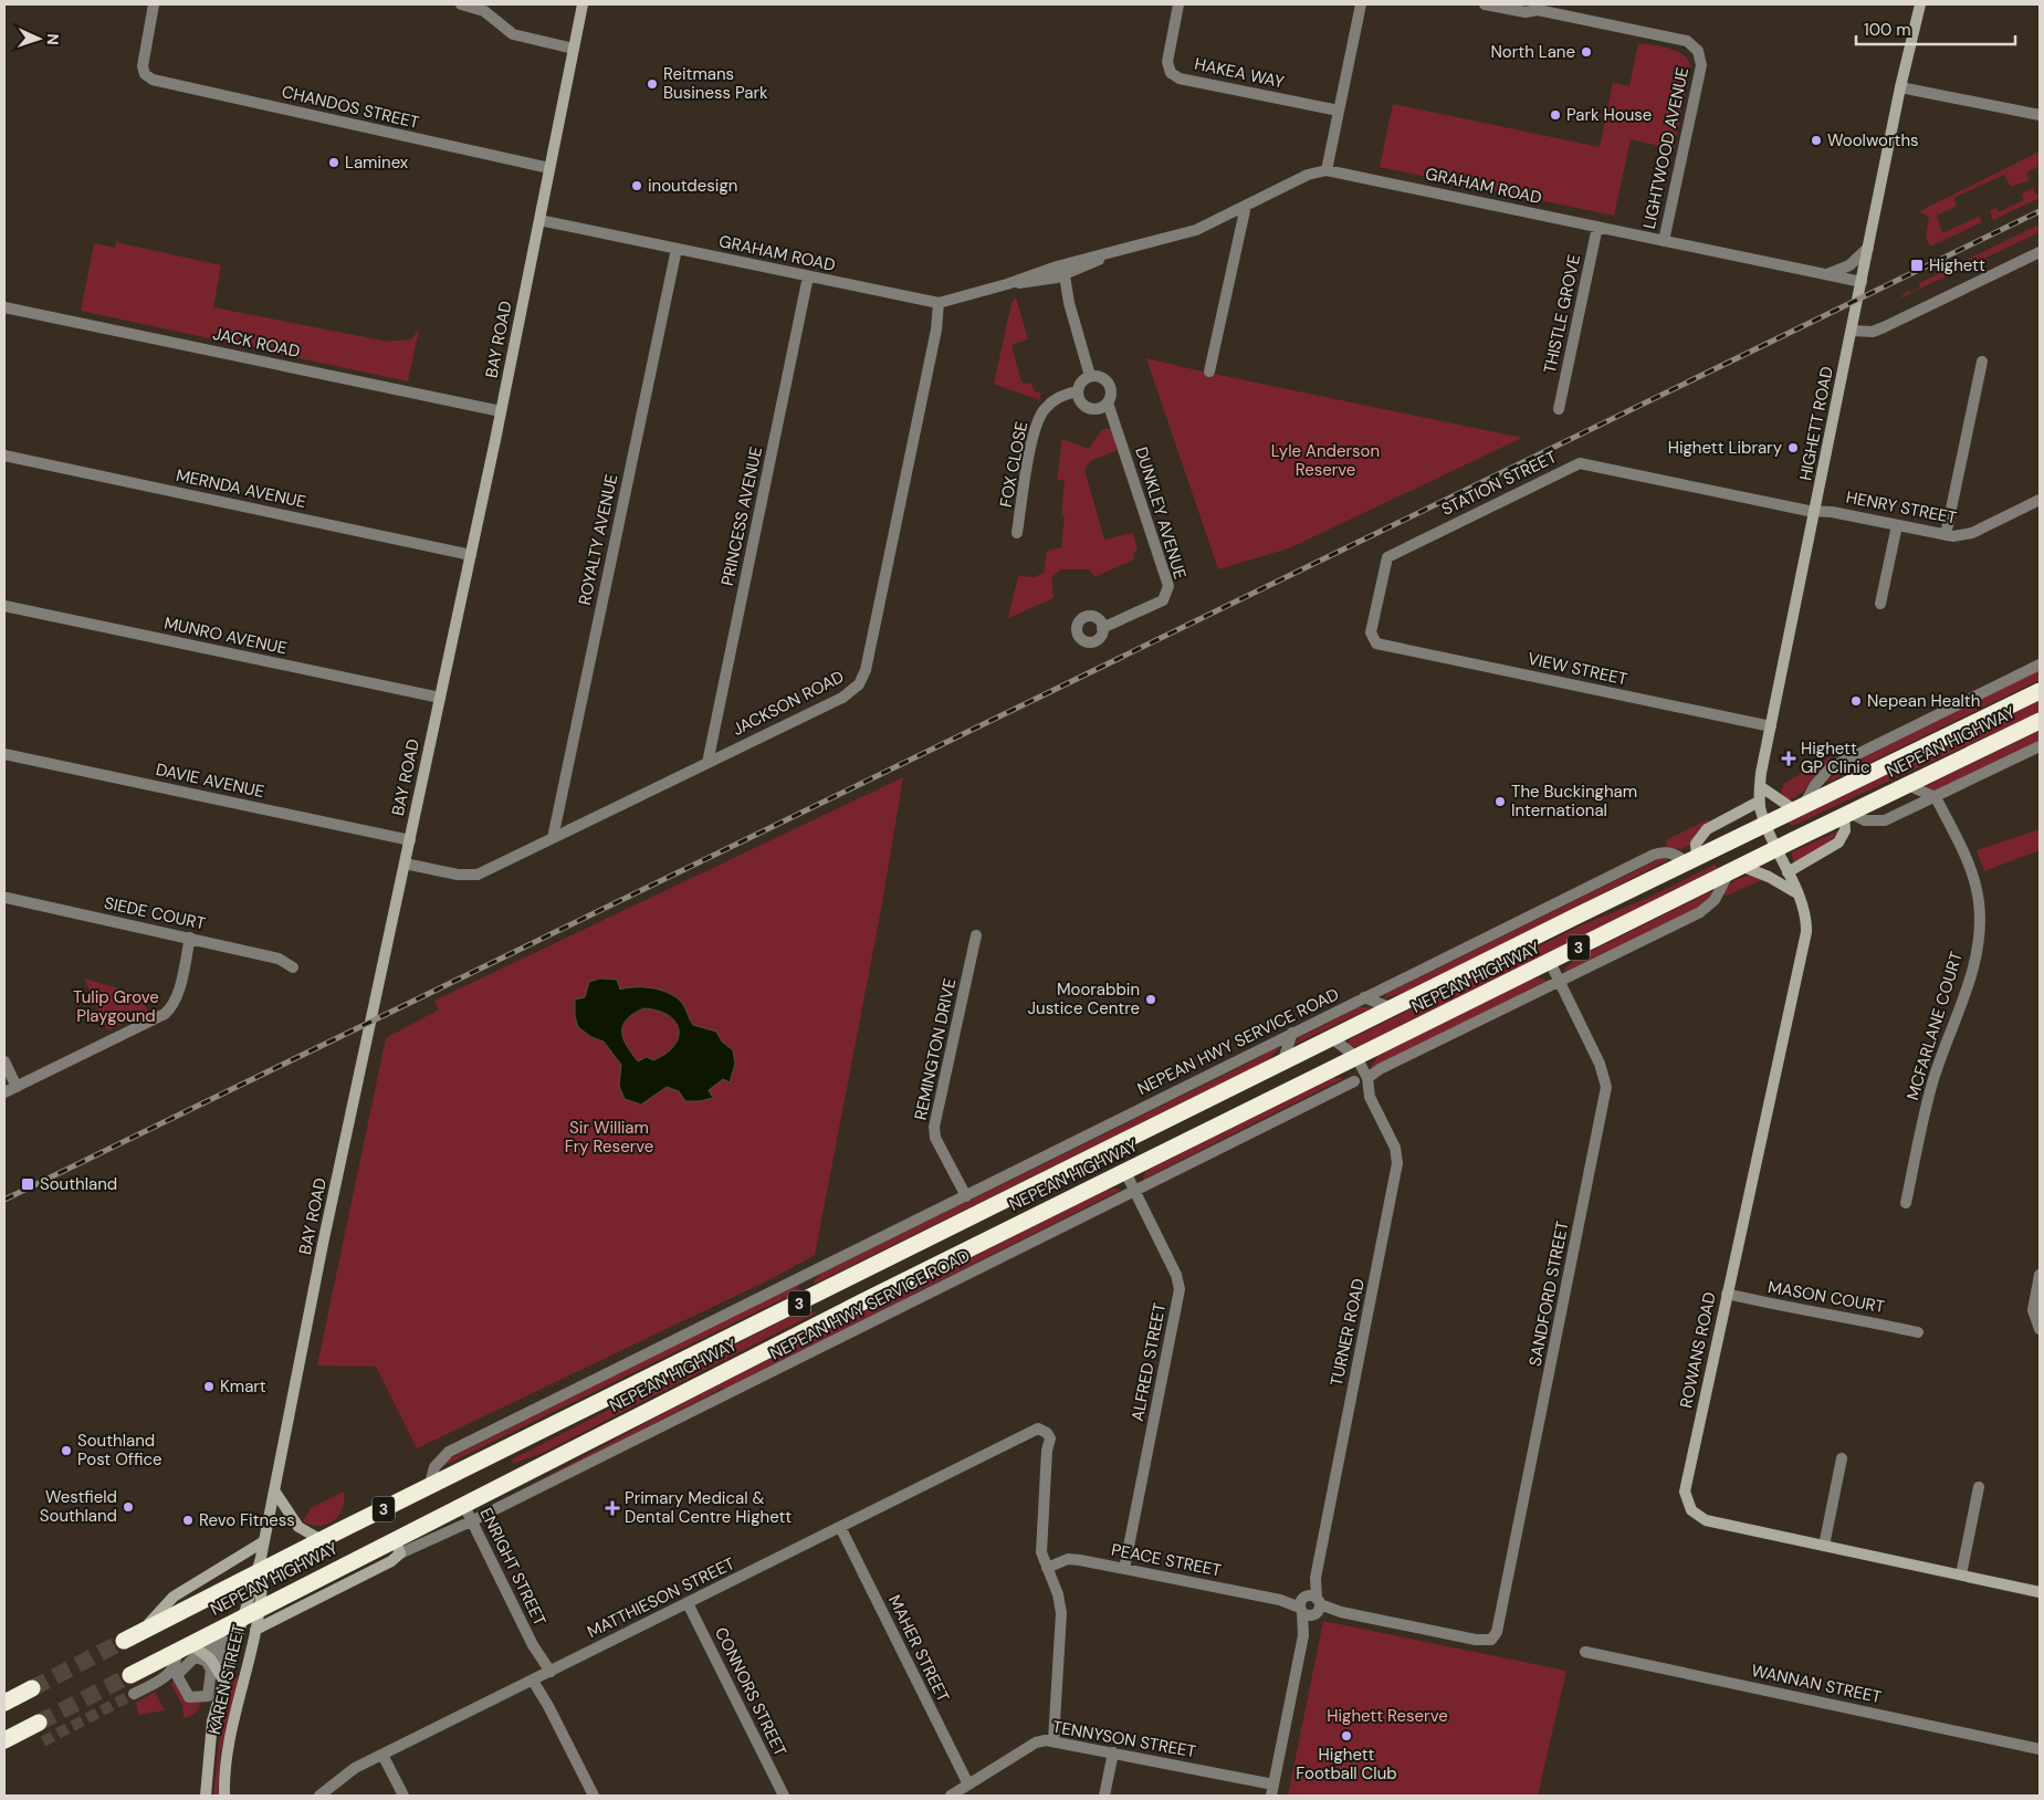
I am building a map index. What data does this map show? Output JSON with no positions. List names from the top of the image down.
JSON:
{
  "streets": {
    "highway": ["NEPEAN HIGHWAY", "3"],
    "street": [
      "HAKEA WAY",
      "CHANDOS STREET",
      "LIGHTWOOD AVENUE",
      "GRAHAM ROAD",
      "THISTLE GROVE",
      "BAY ROAD",
      "JACK ROAD",
      "HIGHETT ROAD",
      "FOX CLOSE",
      "STATION STREET",
      "MERNDA AVENUE",
      "HENRY STREET",
      "DUNKLEY AVENUE",
      "PRINCESS AVENUE",
      "ROYALTY AVENUE",
      "MUNRO AVENUE",
      "VIEW STREET",
      "JACKSON ROAD",
      "DAVIE AVENUE",
      "SIEDE COURT",
      "MCFARLANE COURT",
      "NEPEAN HWY SERVICE ROAD",
      "REMINGTON DRIVE",
      "SANDFORD STREET",
      "MASON COURT",
      "TURNER ROAD",
      "ROWANS ROAD",
      "ALFRED STREET",
      "PEACE STREET",
      "ENRIGHT STREET",
      "MATTHIESON STREET",
      "MAHER STREET",
      "KAREN STREET",
      "WANNAN STREET",
      "CONNORS STREET",
      "TENNYSON STREET"
    ]
  },
  "crossings": [
    ["CHANDOS STREET", "BAY ROAD"],
    ["LIGHTWOOD AVENUE", "GRAHAM ROAD"],
    ["GRAHAM ROAD", "THISTLE GROVE"],
    ["GRAHAM ROAD", "BAY ROAD"],
    ["GRAHAM ROAD", "HIGHETT ROAD"],
    ["GRAHAM ROAD", "PRINCESS AVENUE"],
    ["GRAHAM ROAD", "ROYALTY AVENUE"],
    ["GRAHAM ROAD", "JACKSON ROAD"],
    ["BAY ROAD", "JACK ROAD"],
    ["BAY ROAD", "MERNDA AVENUE"],
    ["BAY ROAD", "MUNRO AVENUE"],
    ["BAY ROAD", "JACKSON ROAD"],
    ["BAY ROAD", "NEPEAN HIGHWAY"],
    ["BAY ROAD", "DAVIE AVENUE"],
    ["BAY ROAD", "KAREN STREET"],
    ["HIGHETT ROAD", "STATION STREET"],
    ["HIGHETT ROAD", "HENRY STREET"],
    ["HIGHETT ROAD", "VIEW STREET"],
    ["HIGHETT ROAD", "NEPEAN HIGHWAY"],
    ["HIGHETT ROAD", "ROWANS ROAD"],
    ["FOX CLOSE", "DUNKLEY AVENUE"],
    ["STATION STREET", "HENRY STREET"],
    ["STATION STREET", "VIEW STREET"],
    ["PRINCESS AVENUE", "JACKSON ROAD"],
    ["ROYALTY AVENUE", "JACKSON ROAD"],
    ["NEPEAN HIGHWAY", "NEPEAN HWY SERVICE ROAD"],
    ["NEPEAN HIGHWAY", "SANDFORD STREET"],
    ["NEPEAN HIGHWAY", "TURNER ROAD"],
    ["NEPEAN HIGHWAY", "ROWANS ROAD"],
    ["NEPEAN HIGHWAY", "ALFRED STREET"],
    ["NEPEAN HIGHWAY", "ENRIGHT STREET"],
    ["NEPEAN HIGHWAY", "KAREN STREET"],
    ["NEPEAN HWY SERVICE ROAD", "REMINGTON DRIVE"],
    ["NEPEAN HWY SERVICE ROAD", "TURNER ROAD"],
    ["NEPEAN HWY SERVICE ROAD", "ALFRED STREET"],
    ["NEPEAN HWY SERVICE ROAD", "ENRIGHT STREET"],
    ["SANDFORD STREET", "PEACE STREET"],
    ["MASON COURT", "ROWANS ROAD"],
    ["TURNER ROAD", "PEACE STREET"],
    ["TURNER ROAD", "TENNYSON STREET"],
    ["ALFRED STREET", "PEACE STREET"],
    ["PEACE STREET", "MATTHIESON STREET"],
    ["ENRIGHT STREET", "MATTHIESON STREET"],
    ["MATTHIESON STREET", "MAHER STREET"],
    ["MATTHIESON STREET", "CONNORS STREET"],
    ["MAHER STREET", "TENNYSON STREET"]
  ],
  "parks": [
    "Lyle Anderson Reserve",
    "Tulip Grove Playgound",
    "Sir William Fry Reserve",
    "Highett Reserve"
  ],
  "places": {
    "other": [
      "North Lane",
      "Reitmans Business Park",
      "Park House",
      "Woolworths",
      "Laminex",
      "inoutdesign",
      "Highett Library",
      "Nepean Health",
      "The Buckingham International",
      "Moorabbin Justice Centre",
      "Kmart",
      "Southland Post Office",
      "Westfield Southland",
      "Revo Fitness",
      "Highett Football Club"
    ],
    "transit": ["Highett", "Southland"],
    "health": ["Highett GP Clinic", "Primary Medical & Dental Centre Highett"]
  },
  "scale_bar": "100 m",
  "north": "right"
}
